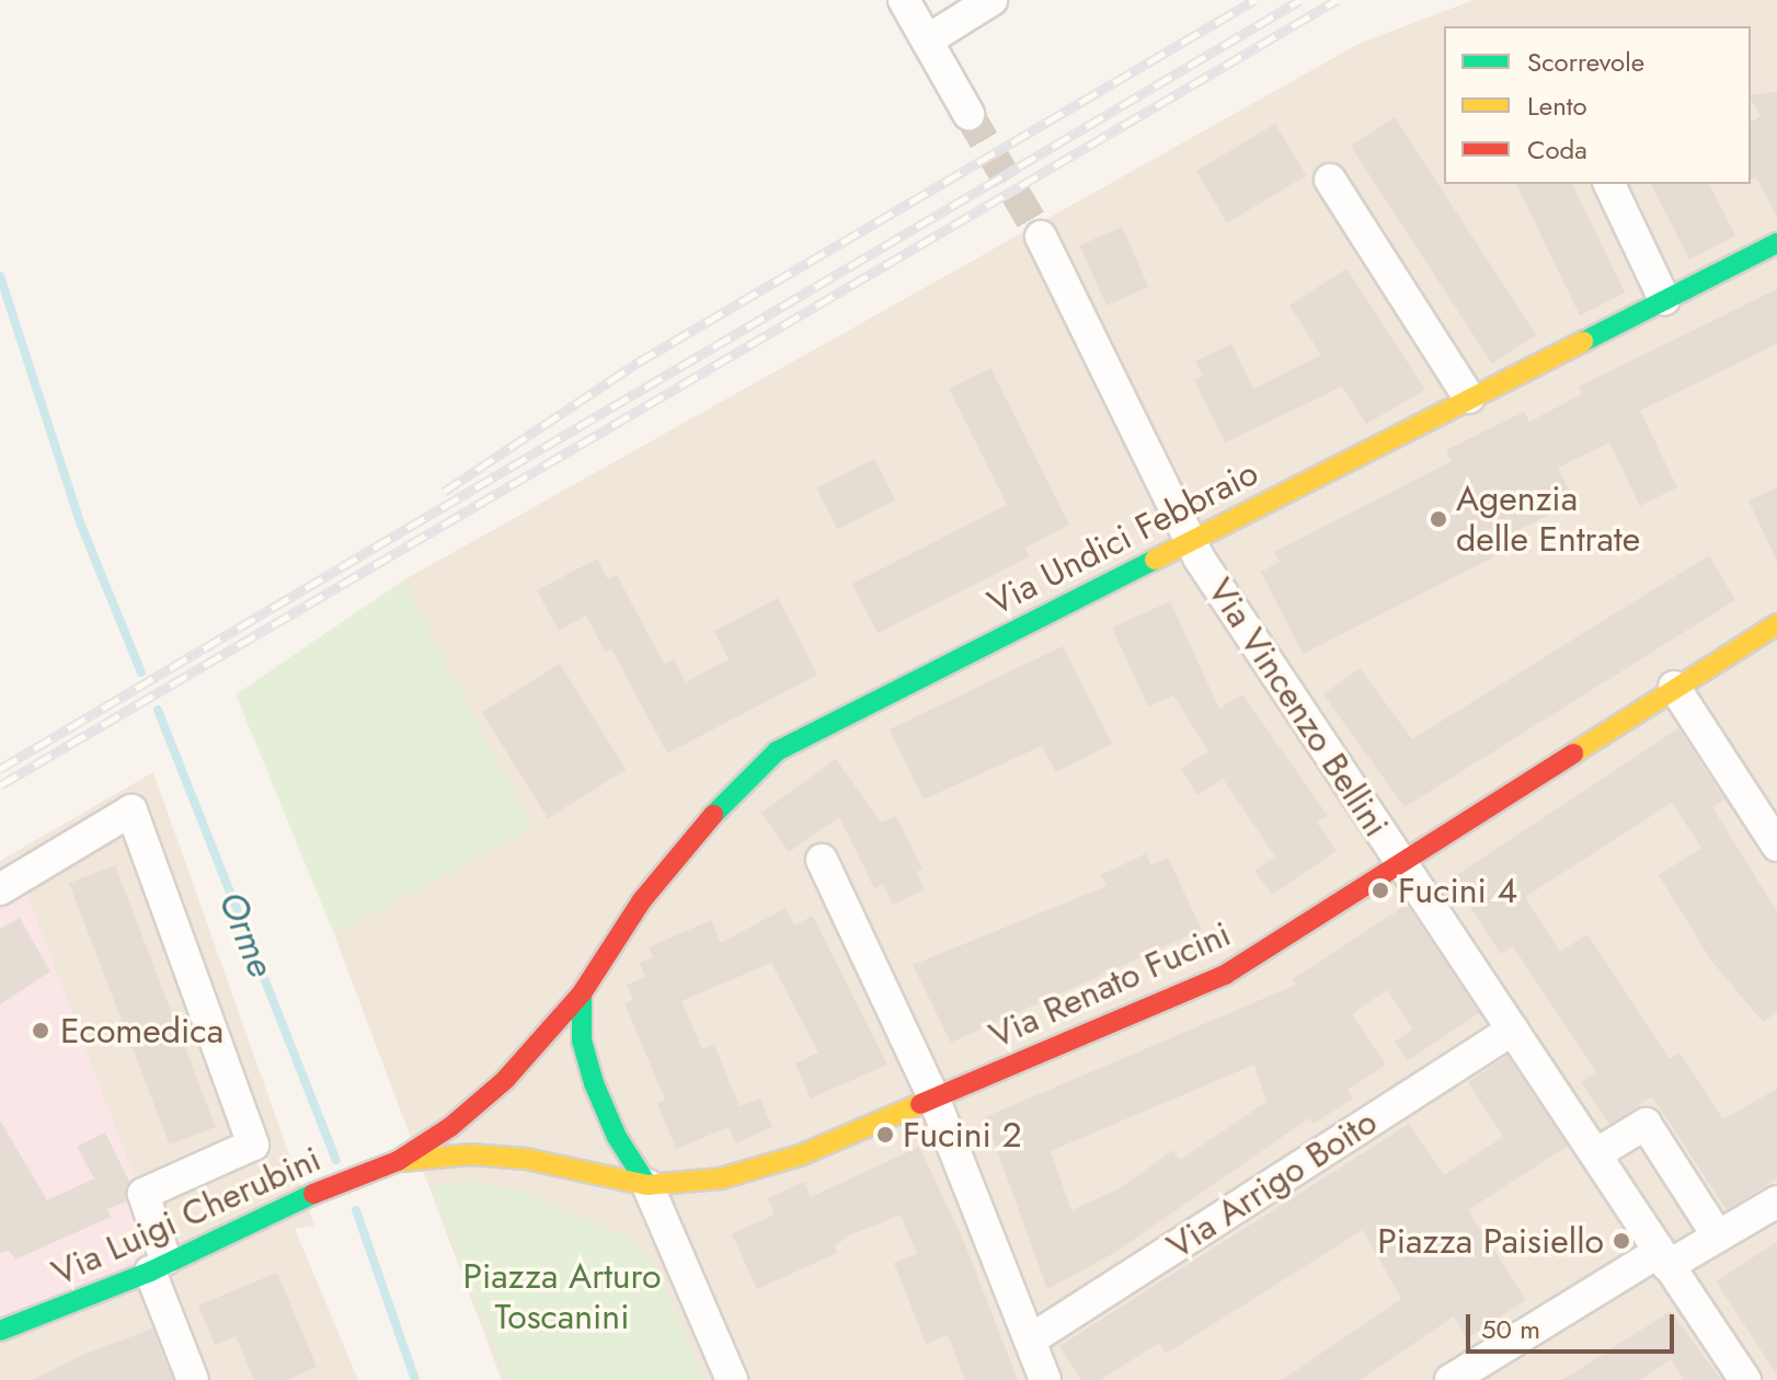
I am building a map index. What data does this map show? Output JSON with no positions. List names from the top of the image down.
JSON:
{
  "streets": {
    "main road": ["Via Undici Febbraio", "Via Renato Fucini", "Via Luigi Cherubini"],
    "street": ["Via Vincenzo Bellini", "Via Arrigo Boito"]
  },
  "crossings": [
    ["Via Undici Febbraio", "Via Vincenzo Bellini"],
    ["Via Undici Febbraio", "Via Renato Fucini"],
    ["Via Undici Febbraio", "Via Luigi Cherubini"],
    ["Via Vincenzo Bellini", "Via Renato Fucini"],
    ["Via Vincenzo Bellini", "Via Arrigo Boito"],
    ["Via Renato Fucini", "Via Luigi Cherubini"]
  ],
  "water": ["Orme"],
  "parks": ["Piazza Arturo Toscanini"],
  "places": [
    "Agenzia delle Entrate",
    "Fucini 4",
    "Ecomedica",
    "Fucini 2",
    "Piazza Paisiello"
  ],
  "legend": ["Scorrevole", "Lento", "Coda"],
  "scale_bar": "50 m"
}
